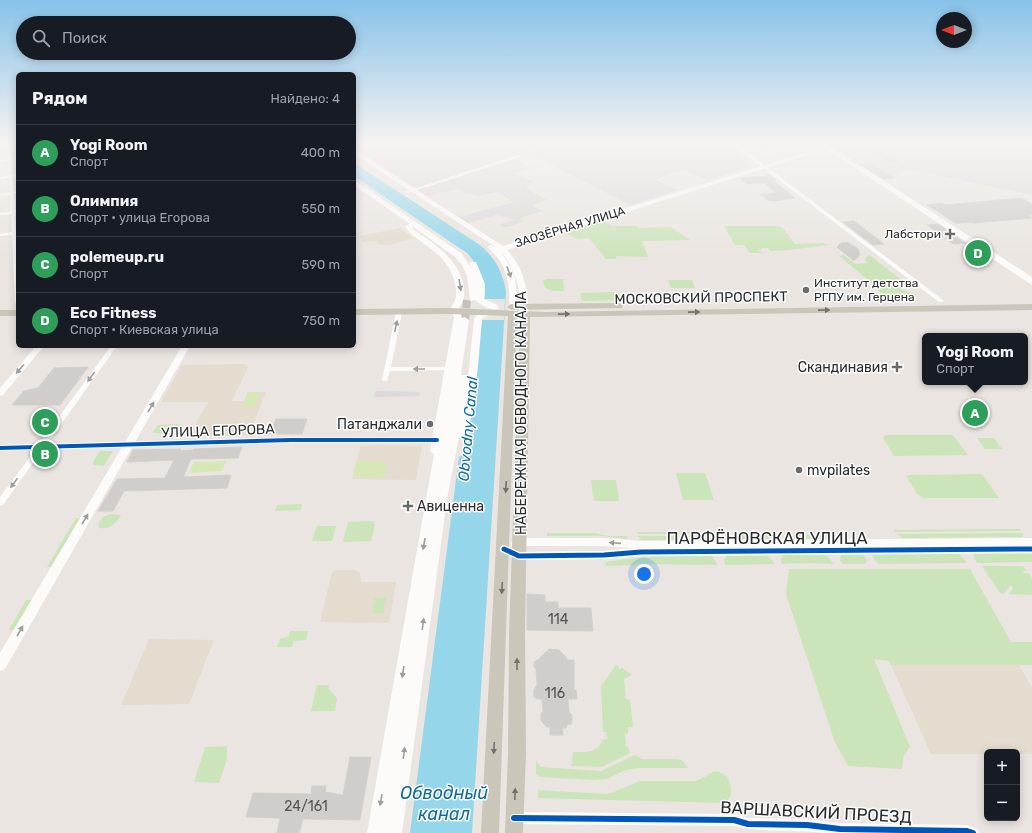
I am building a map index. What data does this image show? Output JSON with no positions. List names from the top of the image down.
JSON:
{
  "streets": {
    "main road": ["ЗАОЗЁРНАЯ УЛИЦА", "МОСКОВСКИЙ ПРОСПЕКТ", "НАБЕРЕЖНАЯ ОБВОДНОГО КАНАЛА"],
    "street": ["УЛИЦА ЕГОРОВА", "ПАРФЁНОВСКАЯ УЛИЦА", "ВАРШАВСКИЙ ПРОЕЗД"]
  },
  "crossings": [
    ["ЗАОЗЁРНАЯ УЛИЦА", "НАБЕРЕЖНАЯ ОБВОДНОГО КАНАЛА"],
    ["МОСКОВСКИЙ ПРОСПЕКТ", "НАБЕРЕЖНАЯ ОБВОДНОГО КАНАЛА"],
    ["НАБЕРЕЖНАЯ ОБВОДНОГО КАНАЛА", "ПАРФЁНОВСКАЯ УЛИЦА"],
    ["НАБЕРЕЖНАЯ ОБВОДНОГО КАНАЛА", "ВАРШАВСКИЙ ПРОЕЗД"]
  ],
  "water": ["Obvodny Canal", "Обводный канал"],
  "places": {
    "health": ["Лабстори", "Скандинавия", "Авиценна"],
    "other": ["Институт детства РГПУ им. Герцена", "Патанджали", "mvpilates"]
  },
  "house_numbers": ["114", "116", "24/161"],
  "north": "left",
  "page": {
    "search": "Поиск",
    "heading": ["Рядом", "Найдено: 4"],
    "list": [
      {
        "mark": "A",
        "name": "Yogi Room",
        "note": "Спорт",
        "value": "400 m"
      },
      {
        "mark": "B",
        "name": "Олимпия",
        "note": "Спорт · улица Егорова",
        "value": "550 m"
      },
      {
        "mark": "C",
        "name": "polemeup.ru",
        "note": "Спорт",
        "value": "590 m"
      },
      {
        "mark": "D",
        "name": "Eco Fitness",
        "note": "Спорт · Киевская улица",
        "value": "750 m"
      }
    ],
    "pins": [
      "D",
      "A",
      "C",
      "B"
    ],
    "popup": ["Yogi Room", "Спорт"],
    "map_buttons": ["+", "−"]
  }
}
